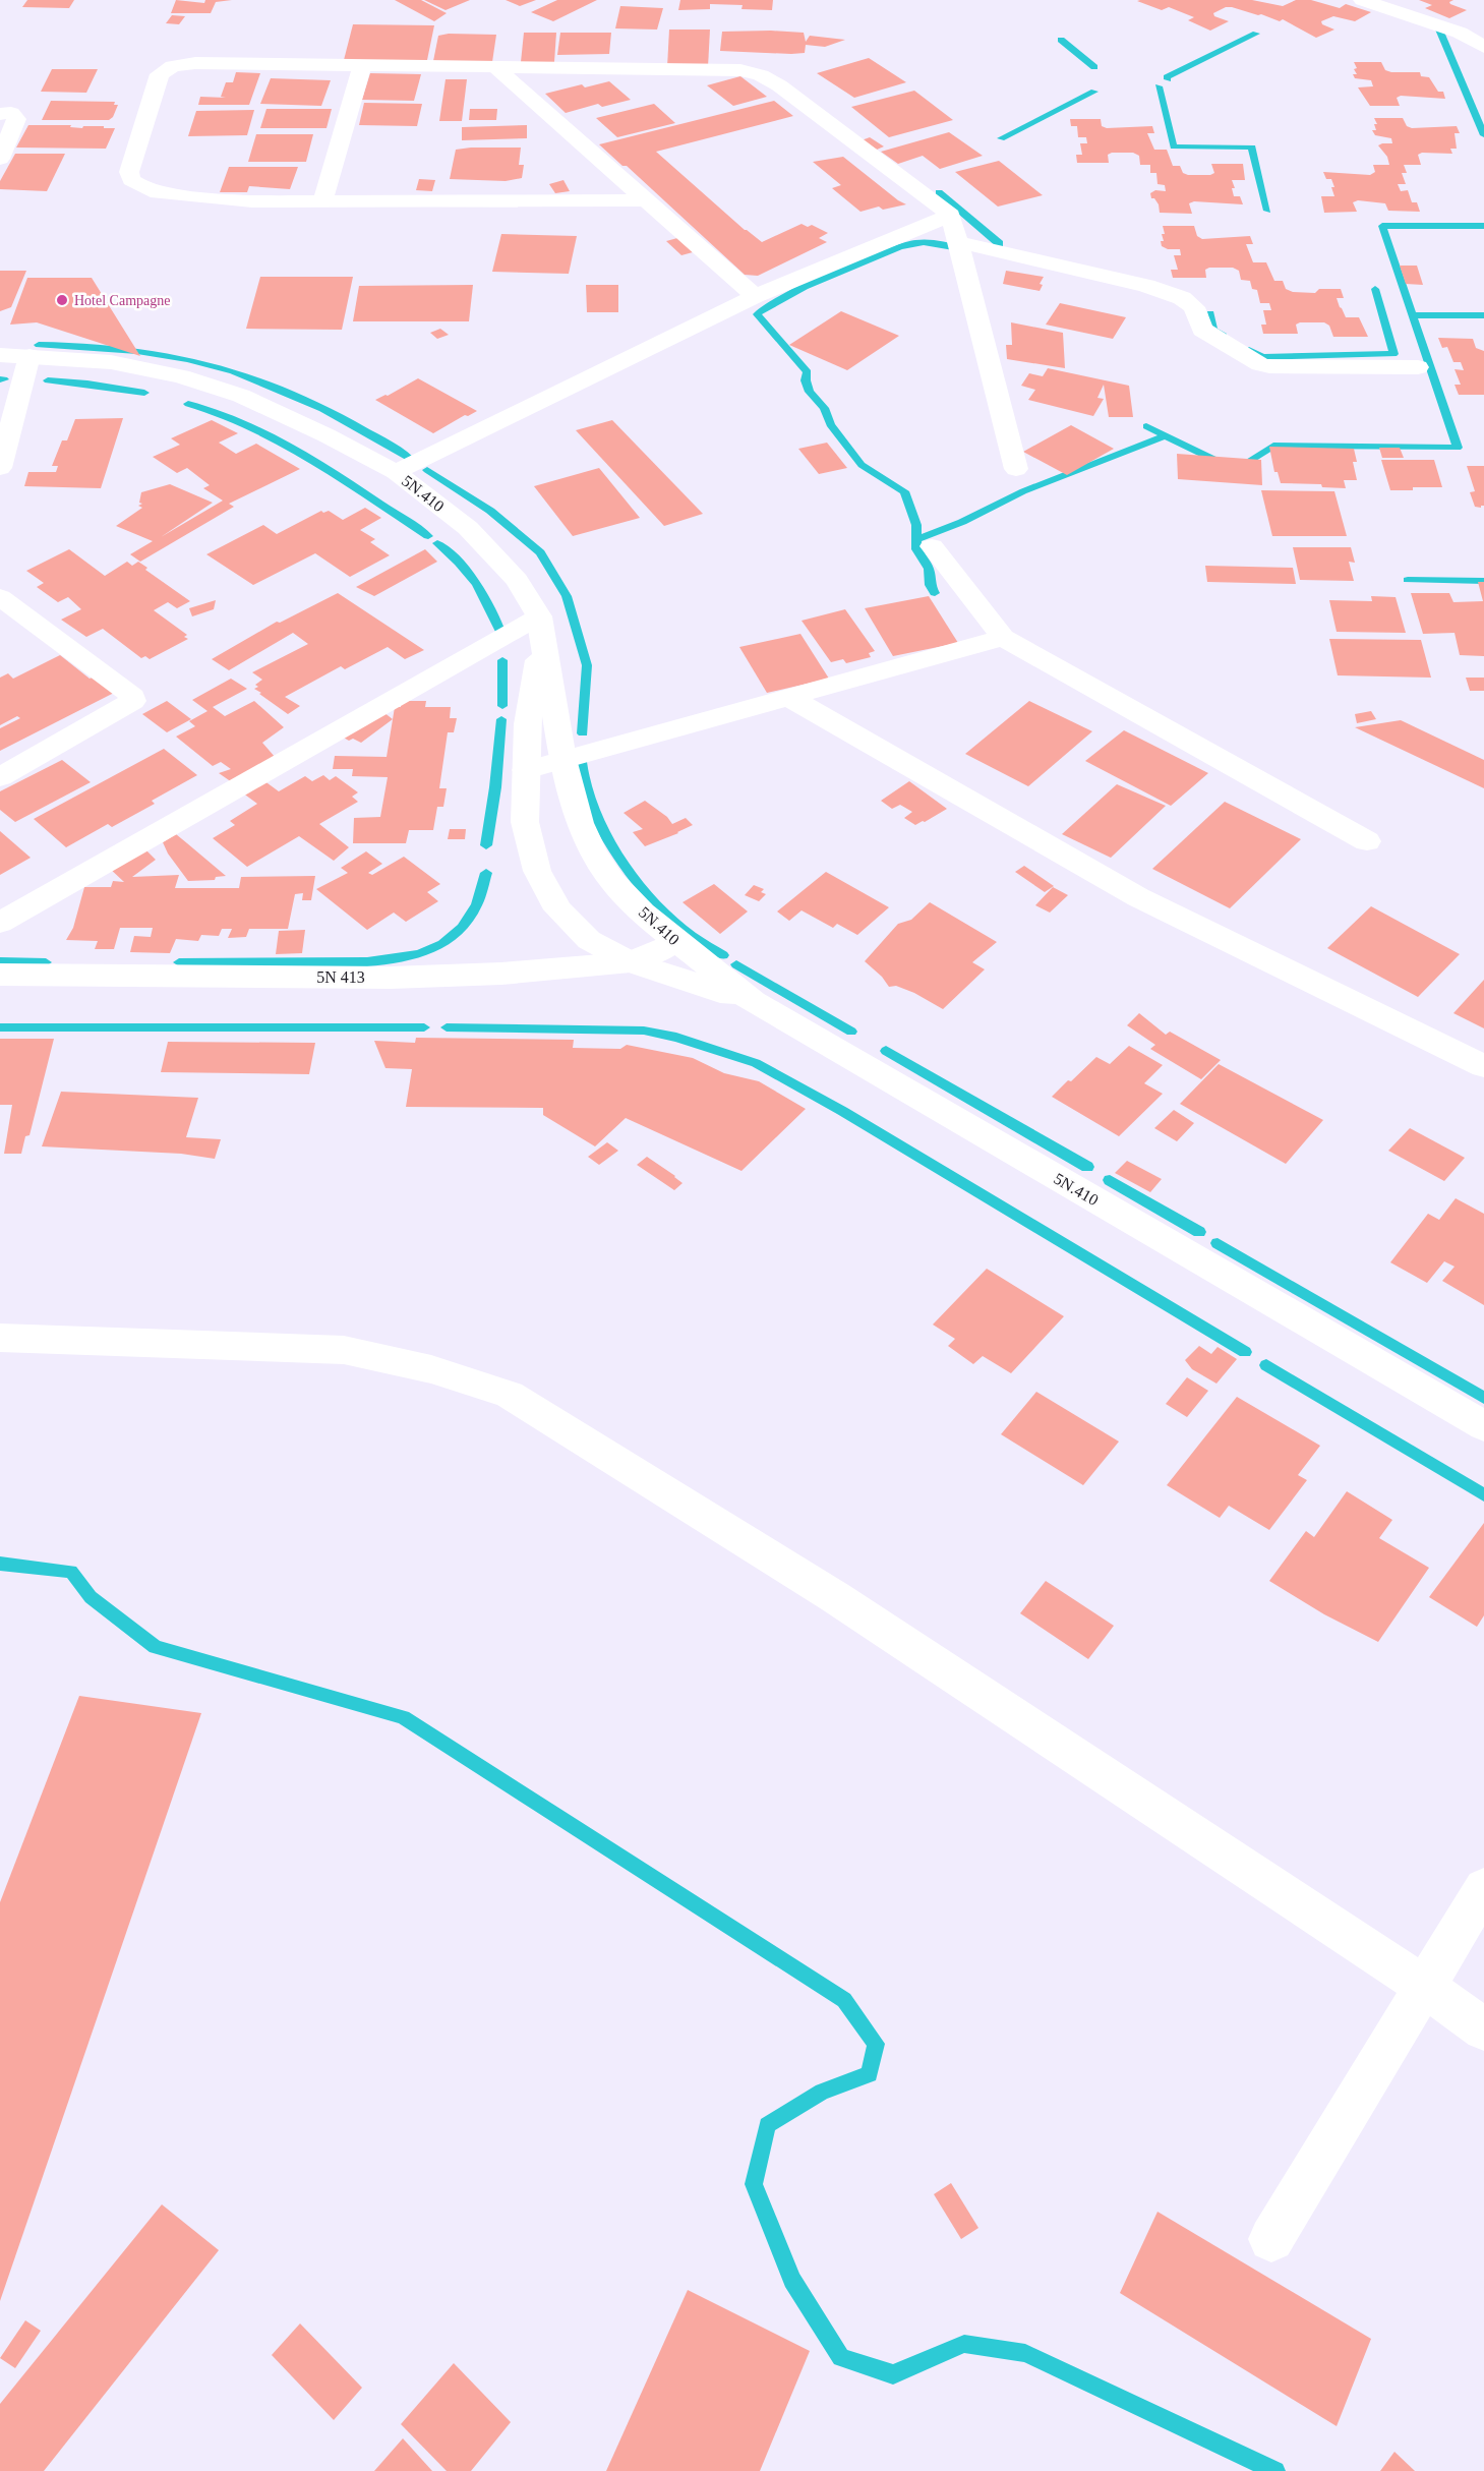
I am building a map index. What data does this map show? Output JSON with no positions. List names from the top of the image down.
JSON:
{
  "streets": {
    "street": ["5N.410", "5N 413"]
  },
  "crossings": [
    ["5N.410", "5N 413"]
  ],
  "places": ["Hotel Campagne"]
}
